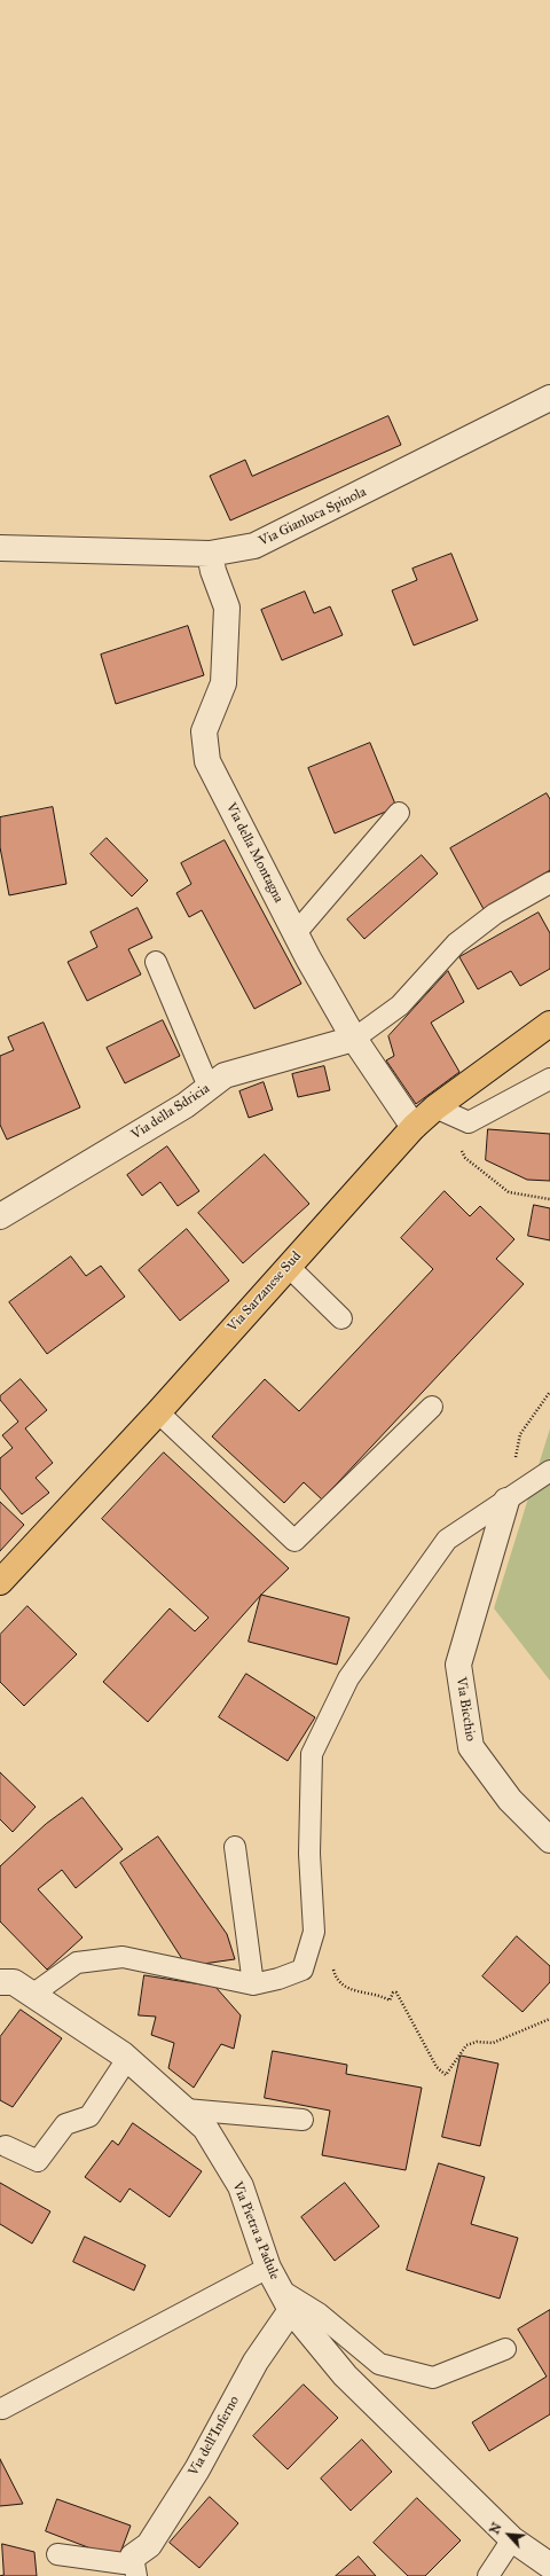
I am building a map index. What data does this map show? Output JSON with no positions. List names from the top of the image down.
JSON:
{
  "streets": {
    "main road": ["Via Sarzanese Sud"],
    "street": [
      "Via Gianluca Spinola",
      "Via della Montagna",
      "Via della Sdricia",
      "Via Bicchio",
      "Via Pietra a Padule",
      "Via dell'Inferno"
    ]
  },
  "crossings": [
    ["Via Gianluca Spinola", "Via della Montagna"],
    ["Via della Montagna", "Via della Sdricia"],
    ["Via della Montagna", "Via Sarzanese Sud"],
    ["Via Pietra a Padule", "Via dell'Inferno"]
  ],
  "north": "top left"
}
